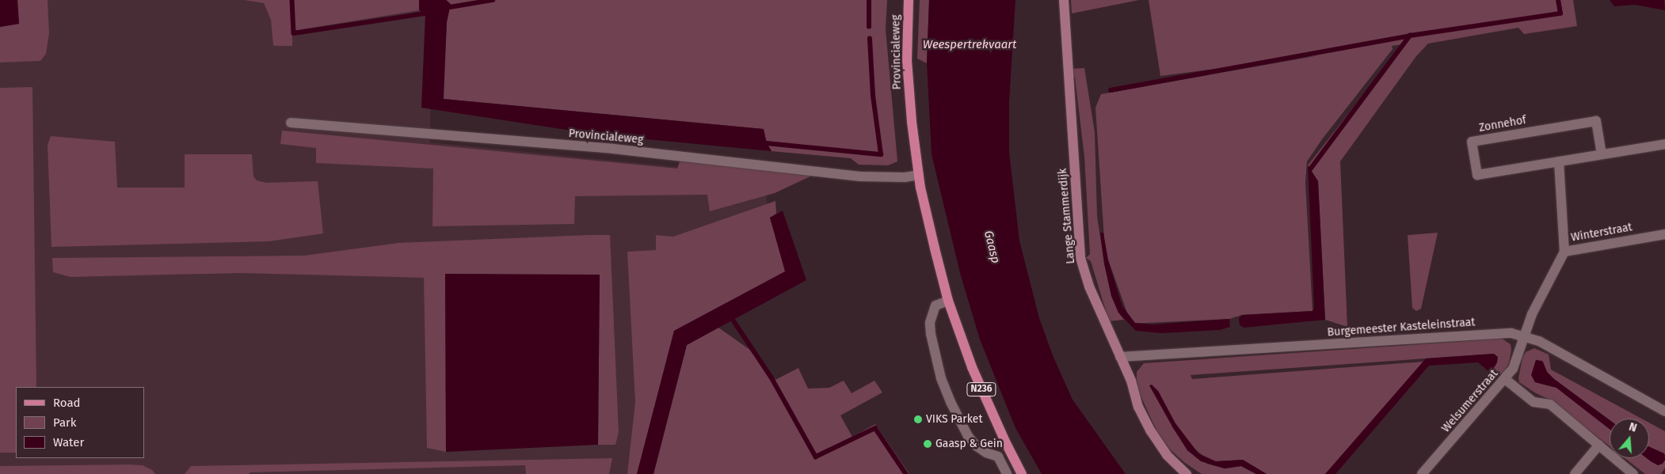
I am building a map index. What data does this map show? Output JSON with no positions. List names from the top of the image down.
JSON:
{
  "streets": {
    "main road": ["Provincialeweg", "N236"],
    "street": [
      "Zonnehof",
      "Lange Stammerdijk",
      "Winterstraat",
      "Burgemeester Kasteleinstraat",
      "Welsumerstraat"
    ]
  },
  "crossings": [
    ["Lange Stammerdijk", "Burgemeester Kasteleinstraat"],
    ["Winterstraat", "Burgemeester Kasteleinstraat"],
    ["Winterstraat", "Welsumerstraat"],
    ["Burgemeester Kasteleinstraat", "Welsumerstraat"]
  ],
  "water": ["Weespertrekvaart", "Gaasp"],
  "places": ["VIKS Parket", "Gaasp & Gein"],
  "legend": ["Road", "Park", "Water"],
  "north": "top"
}
